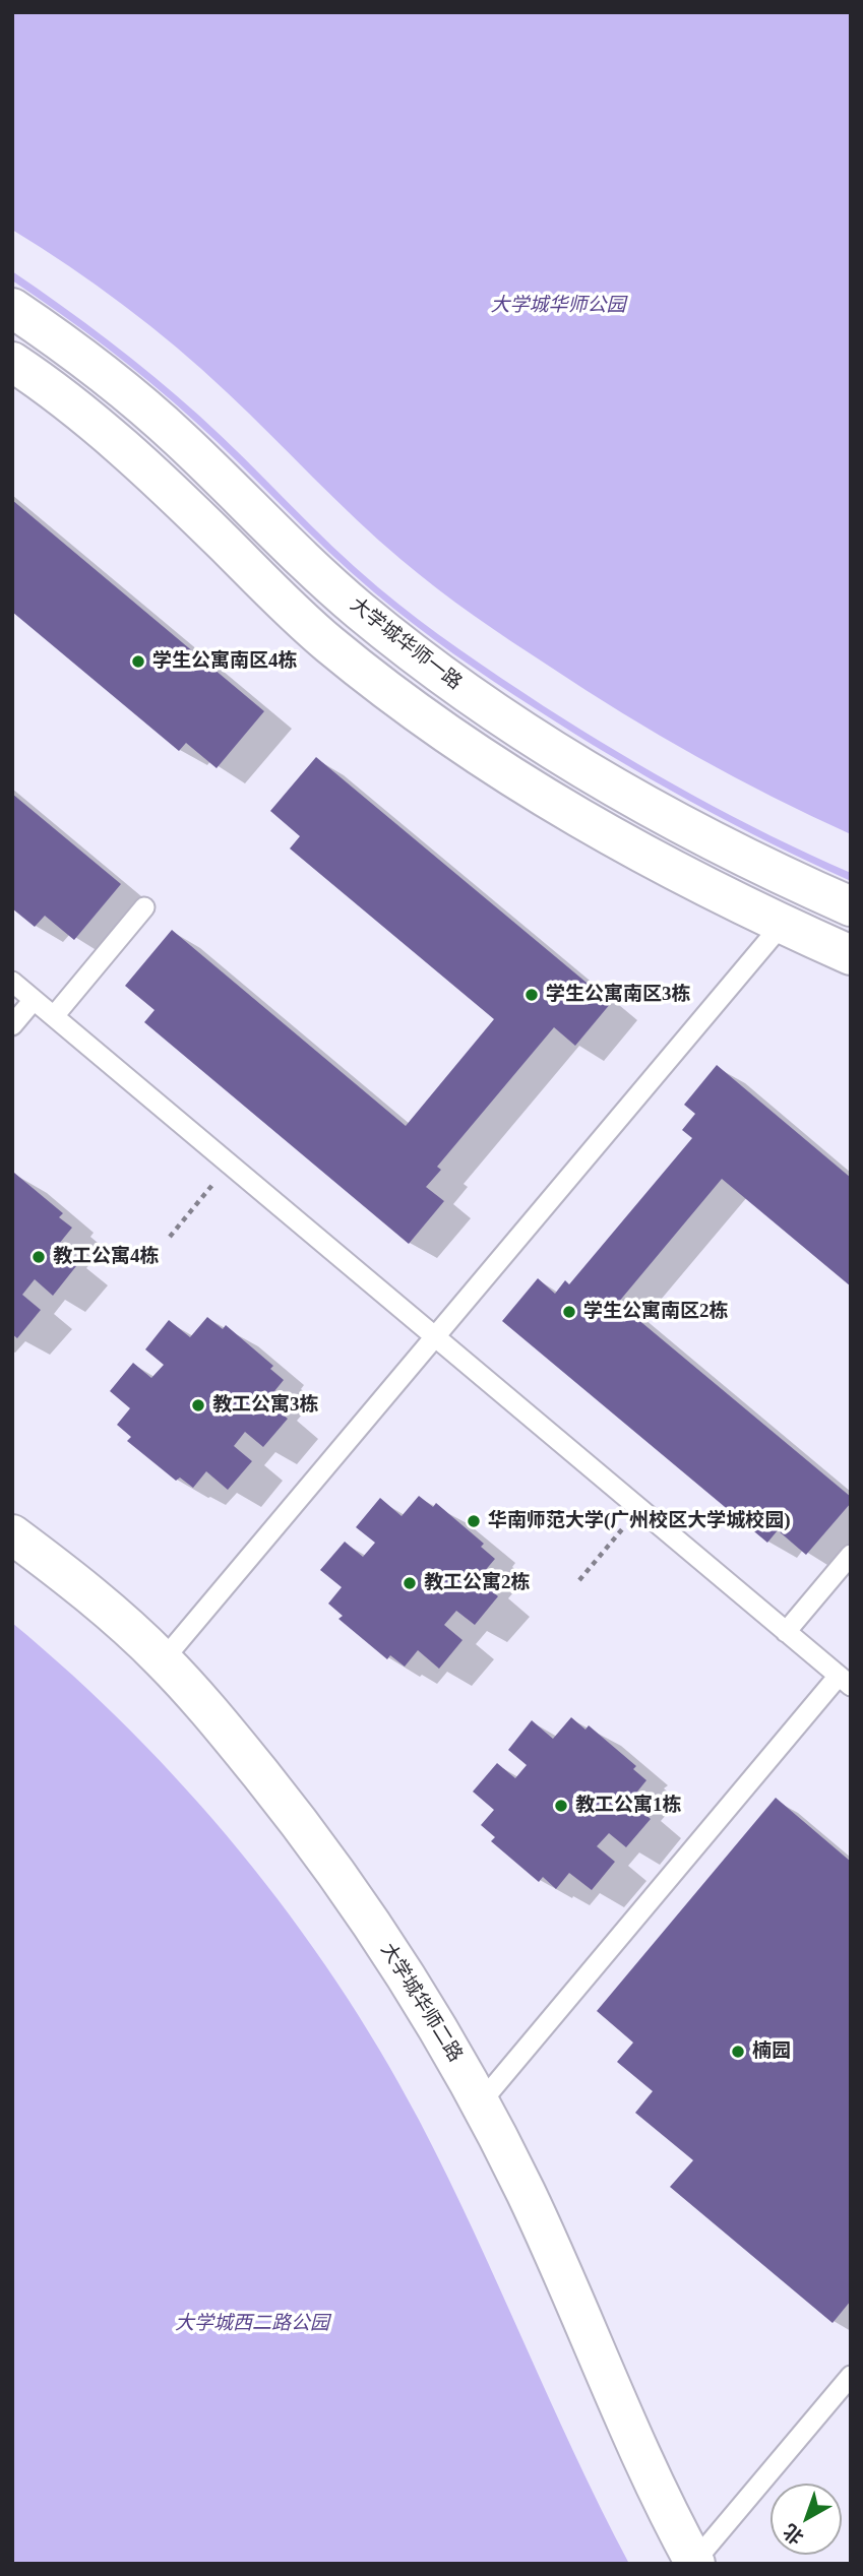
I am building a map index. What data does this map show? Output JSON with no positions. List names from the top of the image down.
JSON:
{
  "streets": {
    "street": ["大学城华师一路", "大学城华师二路"]
  },
  "parks": ["大学城华师公园", "大学城西二路公园"],
  "places": [
    "学生公寓南区4栋",
    "学生公寓南区3栋",
    "教工公寓4栋",
    "学生公寓南区2栋",
    "教工公寓3栋",
    "华南师范大学(广州校区大学城校园)",
    "教工公寓2栋",
    "教工公寓1栋",
    "楠园"
  ],
  "north": "bottom left"
}
